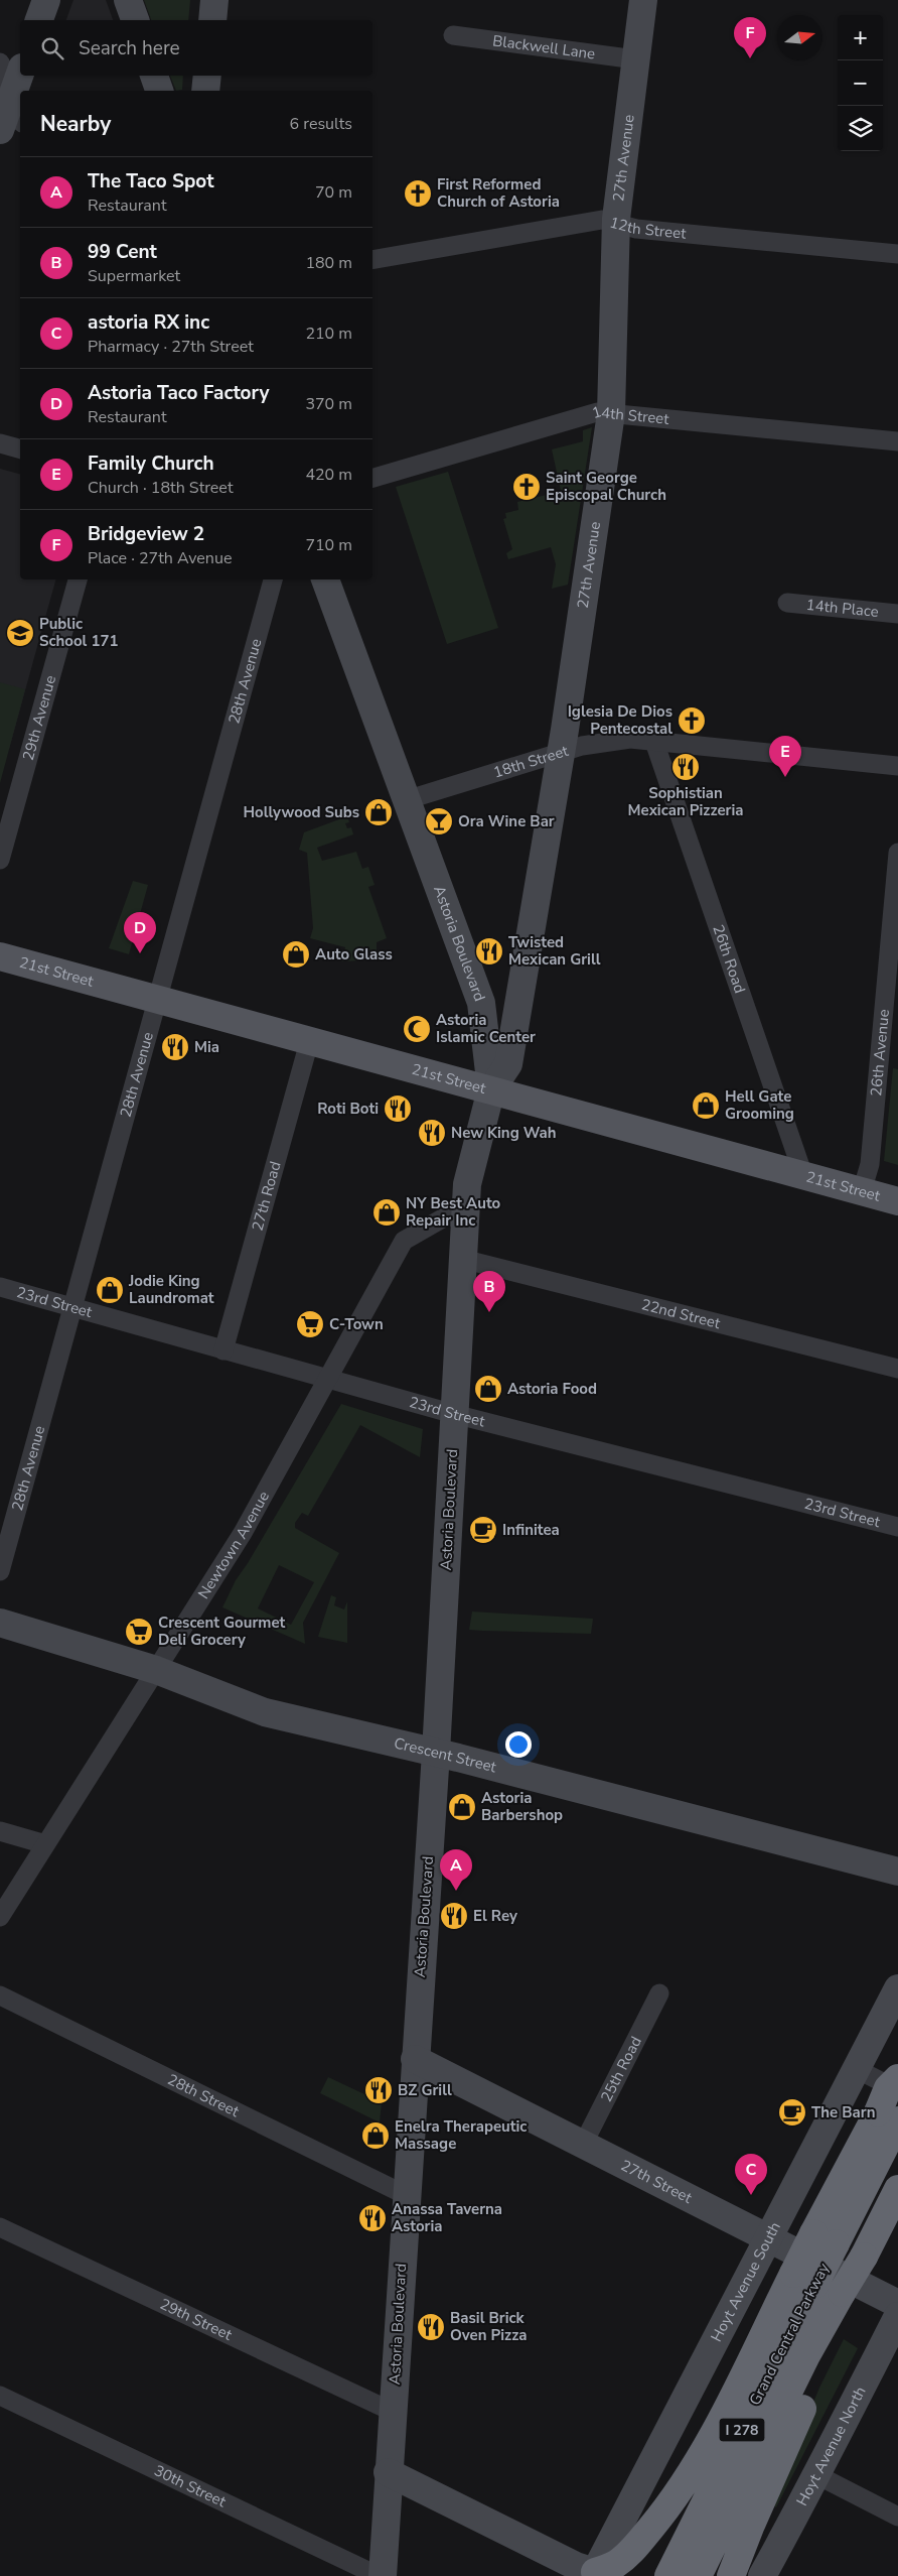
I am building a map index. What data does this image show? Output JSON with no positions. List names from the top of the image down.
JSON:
{
  "streets": {
    "highway": ["Grand Central Parkway", "I 278"],
    "main road": [
      "27th Avenue",
      "Astoria Boulevard",
      "21st Street",
      "Crescent Street",
      "27th Street",
      "Hoyt Avenue South",
      "Hoyt Avenue North"
    ],
    "street": [
      "Blackwell Lane",
      "12th Street",
      "14th Street",
      "14th Place",
      "28th Avenue",
      "29th Avenue",
      "18th Street",
      "26th Road",
      "26th Avenue",
      "27th Road",
      "23rd Street",
      "22nd Street",
      "Newtown Avenue",
      "25th Road",
      "28th Street",
      "29th Street",
      "30th Street"
    ]
  },
  "crossings": [
    ["Blackwell Lane", "27th Avenue"],
    ["27th Avenue", "12th Street"],
    ["27th Avenue", "14th Street"],
    ["27th Avenue", "18th Street"],
    ["27th Avenue", "Astoria Boulevard"],
    ["27th Avenue", "21st Street"],
    ["28th Avenue", "21st Street"],
    ["28th Avenue", "23rd Street"],
    ["18th Street", "Astoria Boulevard"],
    ["18th Street", "26th Road"],
    ["Astoria Boulevard", "21st Street"],
    ["Astoria Boulevard", "23rd Street"],
    ["Astoria Boulevard", "22nd Street"],
    ["Astoria Boulevard", "Newtown Avenue"],
    ["Astoria Boulevard", "Crescent Street"],
    ["Astoria Boulevard", "28th Street"],
    ["Astoria Boulevard", "27th Street"],
    ["Astoria Boulevard", "29th Street"],
    ["Astoria Boulevard", "30th Street"],
    ["26th Road", "21st Street"],
    ["21st Street", "26th Avenue"],
    ["21st Street", "27th Road"],
    ["27th Road", "23rd Street"],
    ["23rd Street", "Newtown Avenue"],
    ["Newtown Avenue", "Crescent Street"],
    ["25th Road", "27th Street"],
    ["27th Street", "Hoyt Avenue South"]
  ],
  "places": {
    "church": ["First Reformed Church of Astoria", "Saint George Episcopal Church", "Iglesia De Dios Pentecostal"],
    "school or university": ["Public School 171"],
    "restaurant": [
      "Sophistian Mexican Pizzeria",
      "Twisted Mexican Grill",
      "Mia",
      "Roti Boti",
      "New King Wah",
      "El Rey",
      "BZ Grill",
      "Anassa Taverna Astoria",
      "Basil Brick Oven Pizza"
    ],
    "shop": [
      "Hollywood Subs",
      "Auto Glass",
      "Hell Gate Grooming",
      "NY Best Auto Repair Inc",
      "Jodie King Laundromat",
      "Astoria Food",
      "Astoria Barbershop",
      "Enelra Therapeutic Massage"
    ],
    "bar": ["Ora Wine Bar"],
    "mosque": ["Astoria Islamic Center"],
    "supermarket": ["C-Town", "Crescent Gourmet Deli Grocery"],
    "cafe": ["Infinitea", "The Barn"]
  },
  "north": "right",
  "page": {
    "map_buttons": ["+", "−"],
    "pins": [
      "F",
      "E",
      "D",
      "B",
      "A",
      "C"
    ],
    "search": "Search here",
    "heading": ["Nearby", "6 results"],
    "list": [
      {
        "mark": "A",
        "name": "The Taco Spot",
        "note": "Restaurant",
        "value": "70 m"
      },
      {
        "mark": "B",
        "name": "99 Cent",
        "note": "Supermarket",
        "value": "180 m"
      },
      {
        "mark": "C",
        "name": "astoria RX inc",
        "note": "Pharmacy · 27th Street",
        "value": "210 m"
      },
      {
        "mark": "D",
        "name": "Astoria Taco Factory",
        "note": "Restaurant",
        "value": "370 m"
      },
      {
        "mark": "E",
        "name": "Family Church",
        "note": "Church · 18th Street",
        "value": "420 m"
      },
      {
        "mark": "F",
        "name": "Bridgeview 2",
        "note": "Place · 27th Avenue",
        "value": "710 m"
      }
    ]
  }
}
